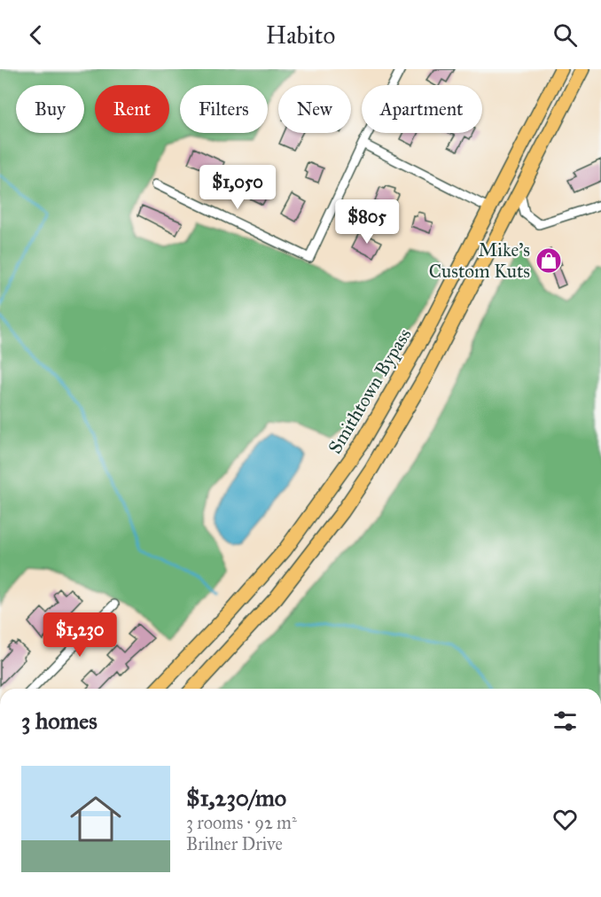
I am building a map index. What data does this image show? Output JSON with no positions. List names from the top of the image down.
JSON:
{
  "streets": {
    "highway": ["Smithtown Bypass"]
  },
  "places": {
    "shop": ["Mike's Custom Kuts"]
  },
  "page": {
    "header": "Habito",
    "chip": [
      "Buy",
      "Rent",
      "Filters",
      "New",
      "Apartment"
    ],
    "price": ["$1,050", "$805", "$1,230"],
    "heading": "3 homes",
    "list": [
      {
        "name": "$1,230/mo",
        "note": "3 rooms · 92 m² · Brilner Drive"
      }
    ]
  }
}
